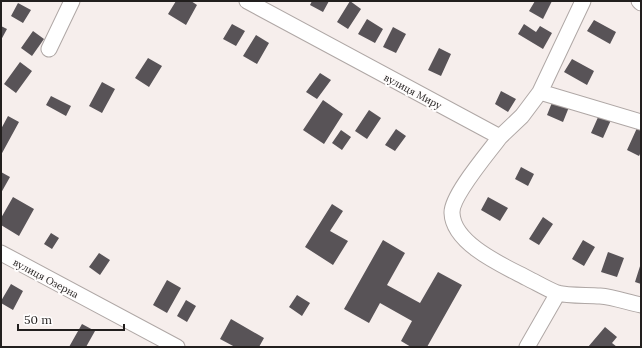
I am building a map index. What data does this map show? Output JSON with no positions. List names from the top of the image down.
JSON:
{
  "streets": {
    "street": ["вулиця Миру", "вулиця Озерна"]
  },
  "scale_bar": "50 m"
}
